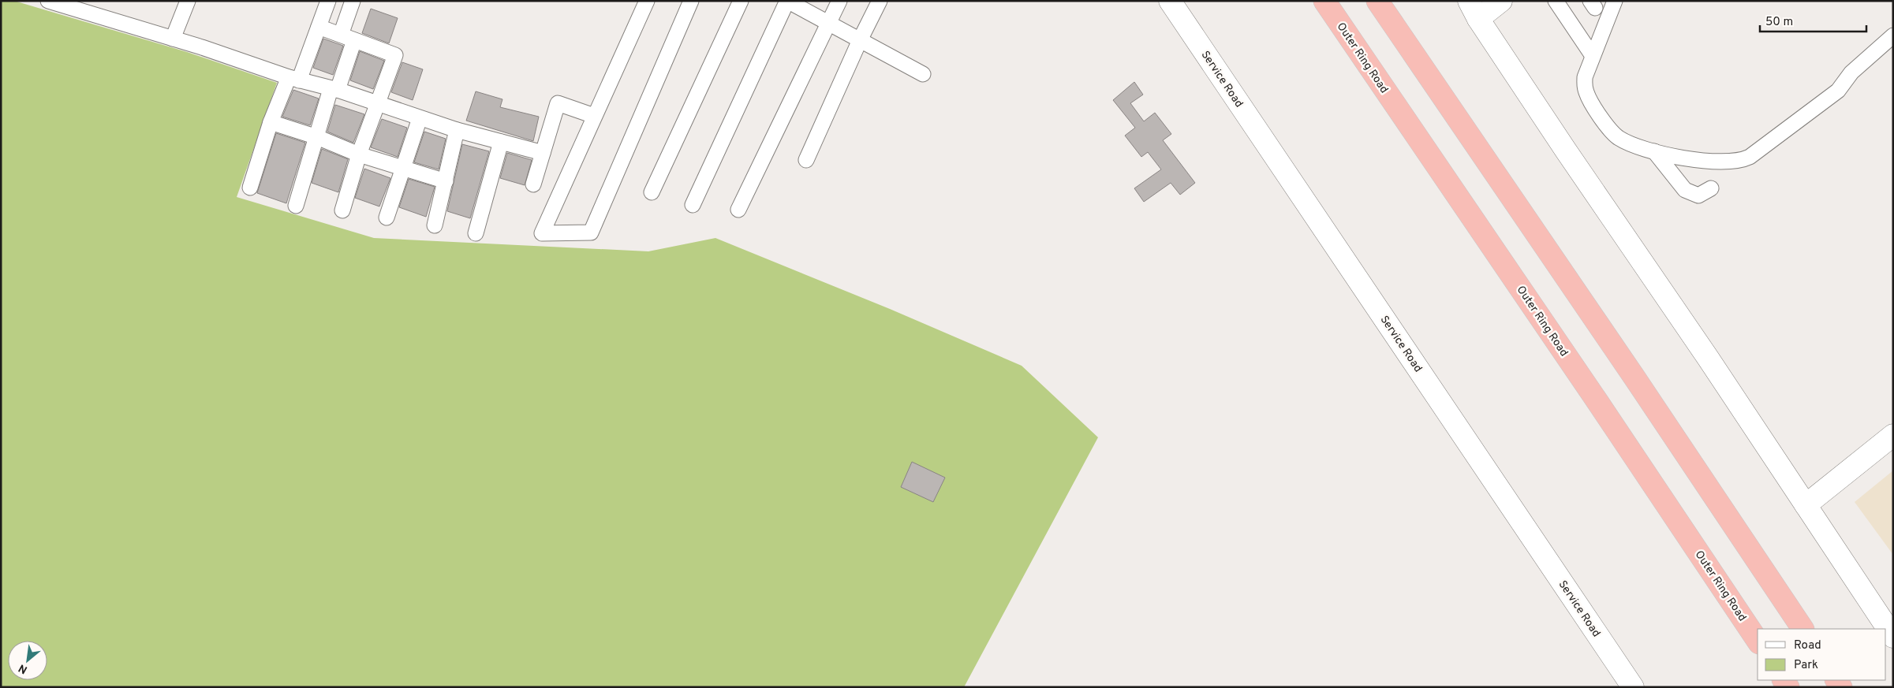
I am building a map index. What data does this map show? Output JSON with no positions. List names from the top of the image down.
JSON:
{
  "streets": {
    "highway": ["Outer Ring Road"],
    "main road": ["Service Road"]
  },
  "legend": ["Road", "Park"],
  "scale_bar": "50 m",
  "north": "bottom left"
}
